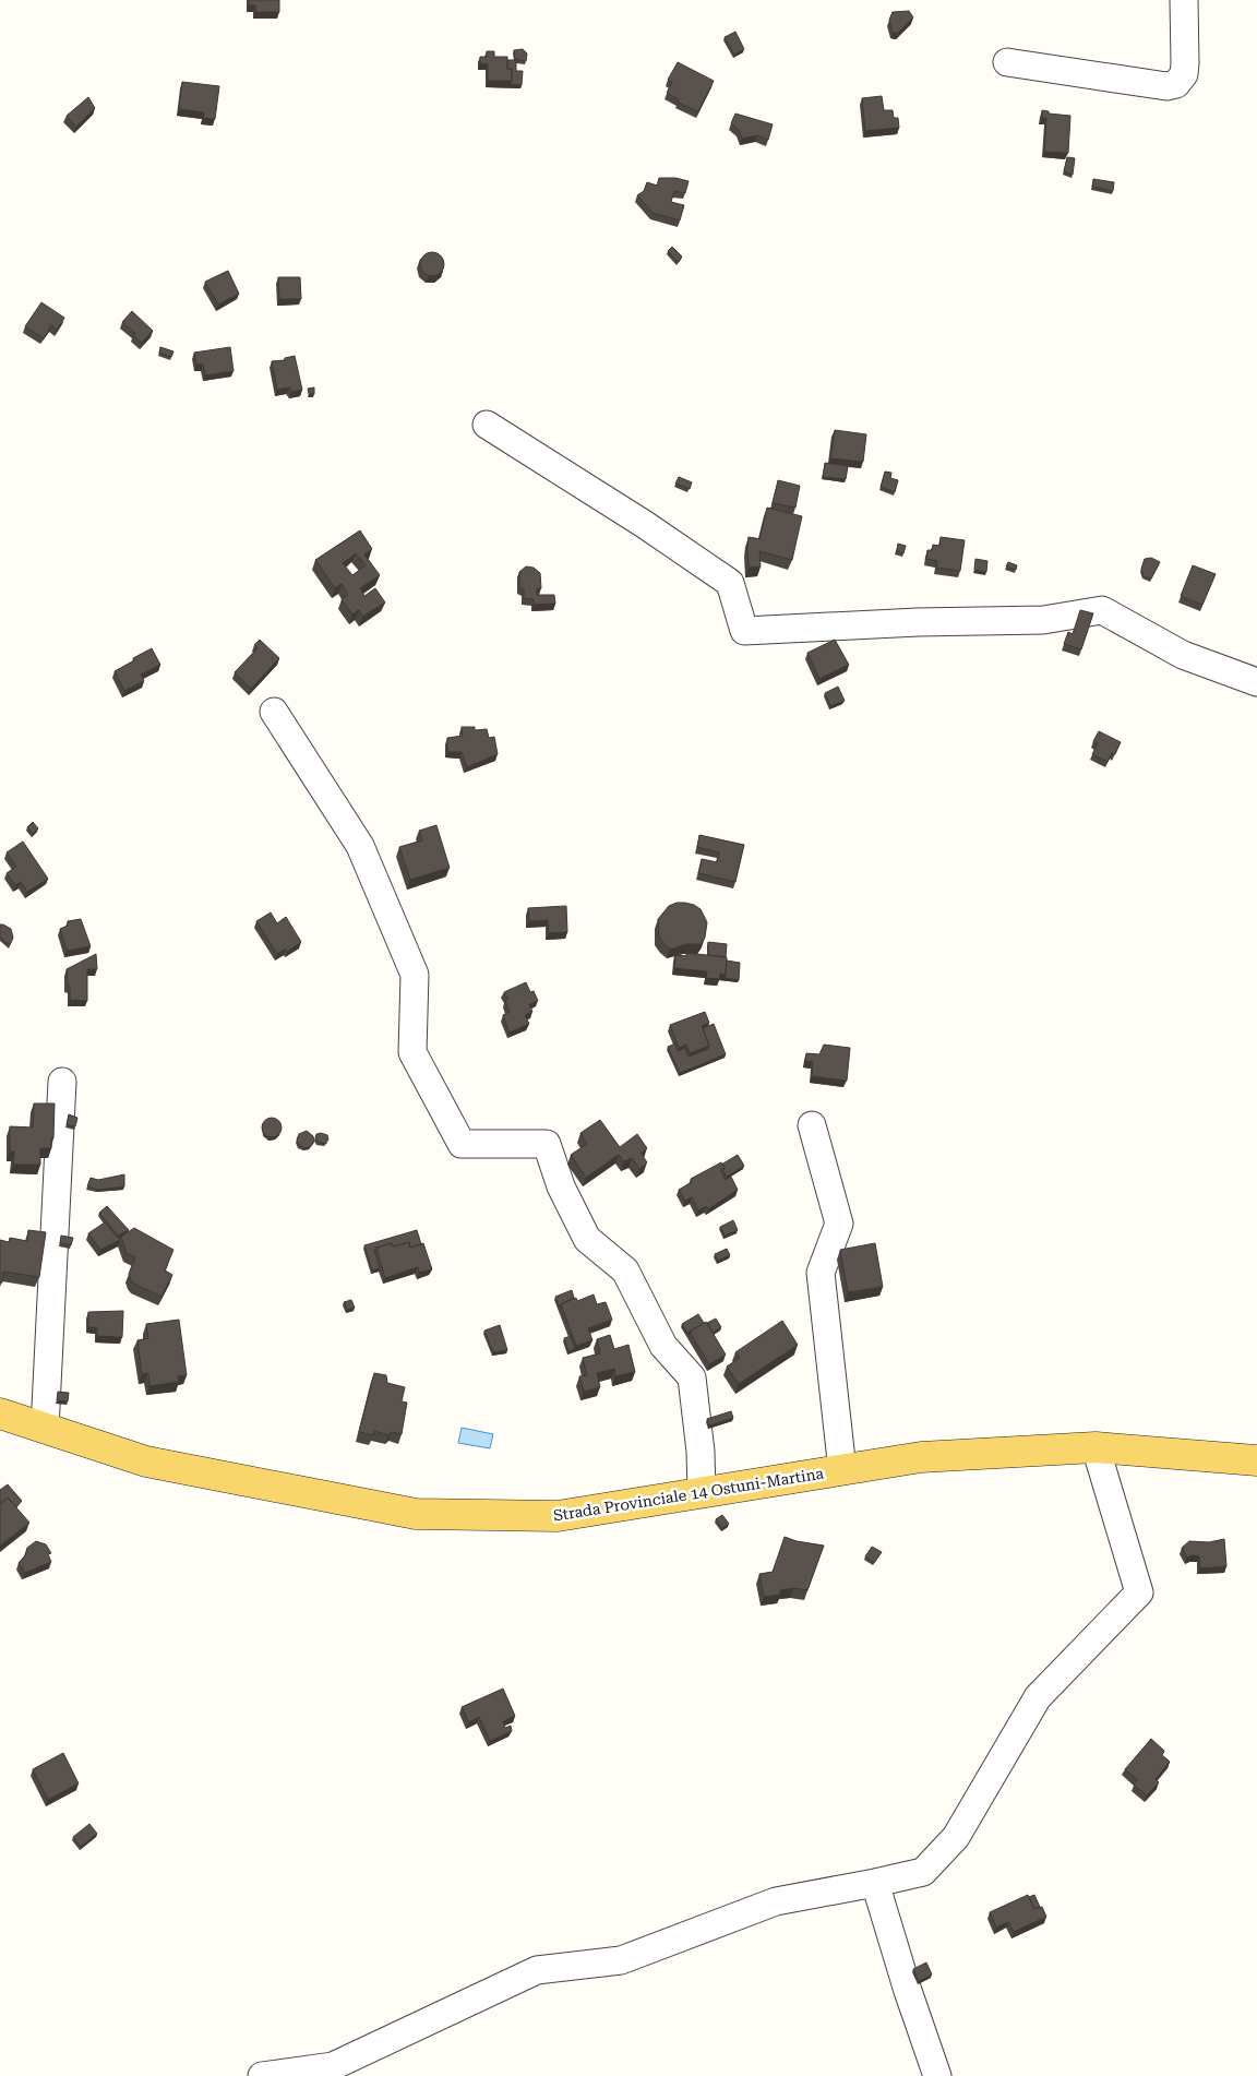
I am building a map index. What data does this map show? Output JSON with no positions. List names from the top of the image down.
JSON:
{
  "streets": {
    "main road": ["Strada Provinciale 14 Ostuni-Martina"]
  }
}
